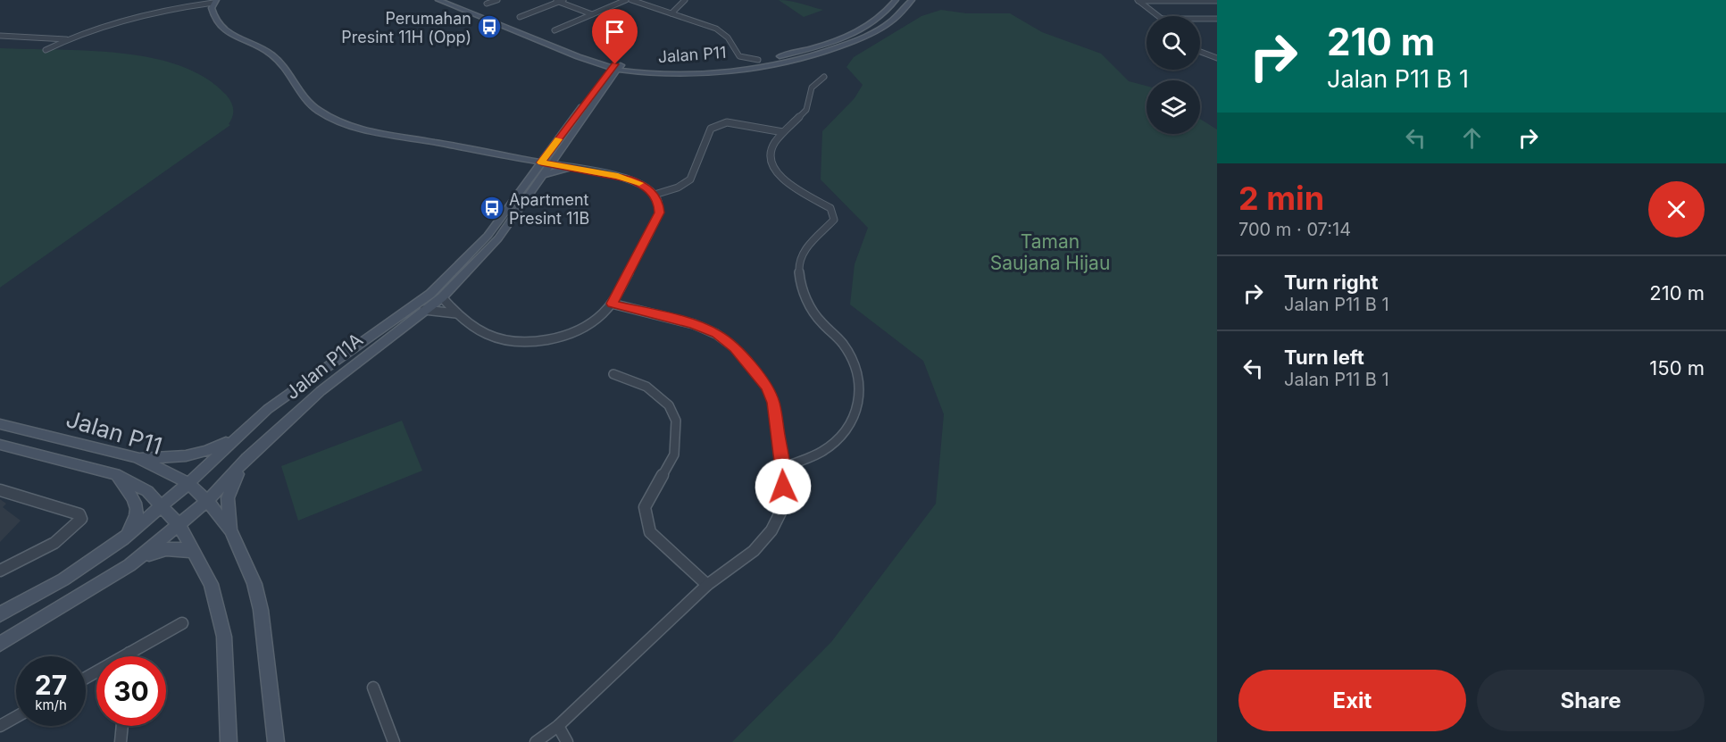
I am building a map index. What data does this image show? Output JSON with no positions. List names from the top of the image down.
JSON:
{
  "streets": {
    "street": ["Jalan P11", "Jalan P11A"]
  },
  "crossings": [
    ["Jalan P11", "Jalan P11A"]
  ],
  "parks": ["Taman Saujana Hijau"],
  "places": {
    "bus stop": ["Perumahan Presint 11H (Opp)", "Apartment Presint 11B"]
  },
  "page": {
    "turn": ["210 m", "Jalan P11 B 1"],
    "heading": ["2 min", "700 m · 07:14"],
    "list": [
      {
        "name": "Turn right",
        "note": "Jalan P11 B 1",
        "value": "210 m"
      },
      {
        "name": "Turn left",
        "note": "Jalan P11 B 1",
        "value": "150 m"
      }
    ],
    "speed": "27 km/h",
    "limit": "30",
    "buttons": ["Exit", "Share"]
  }
}
